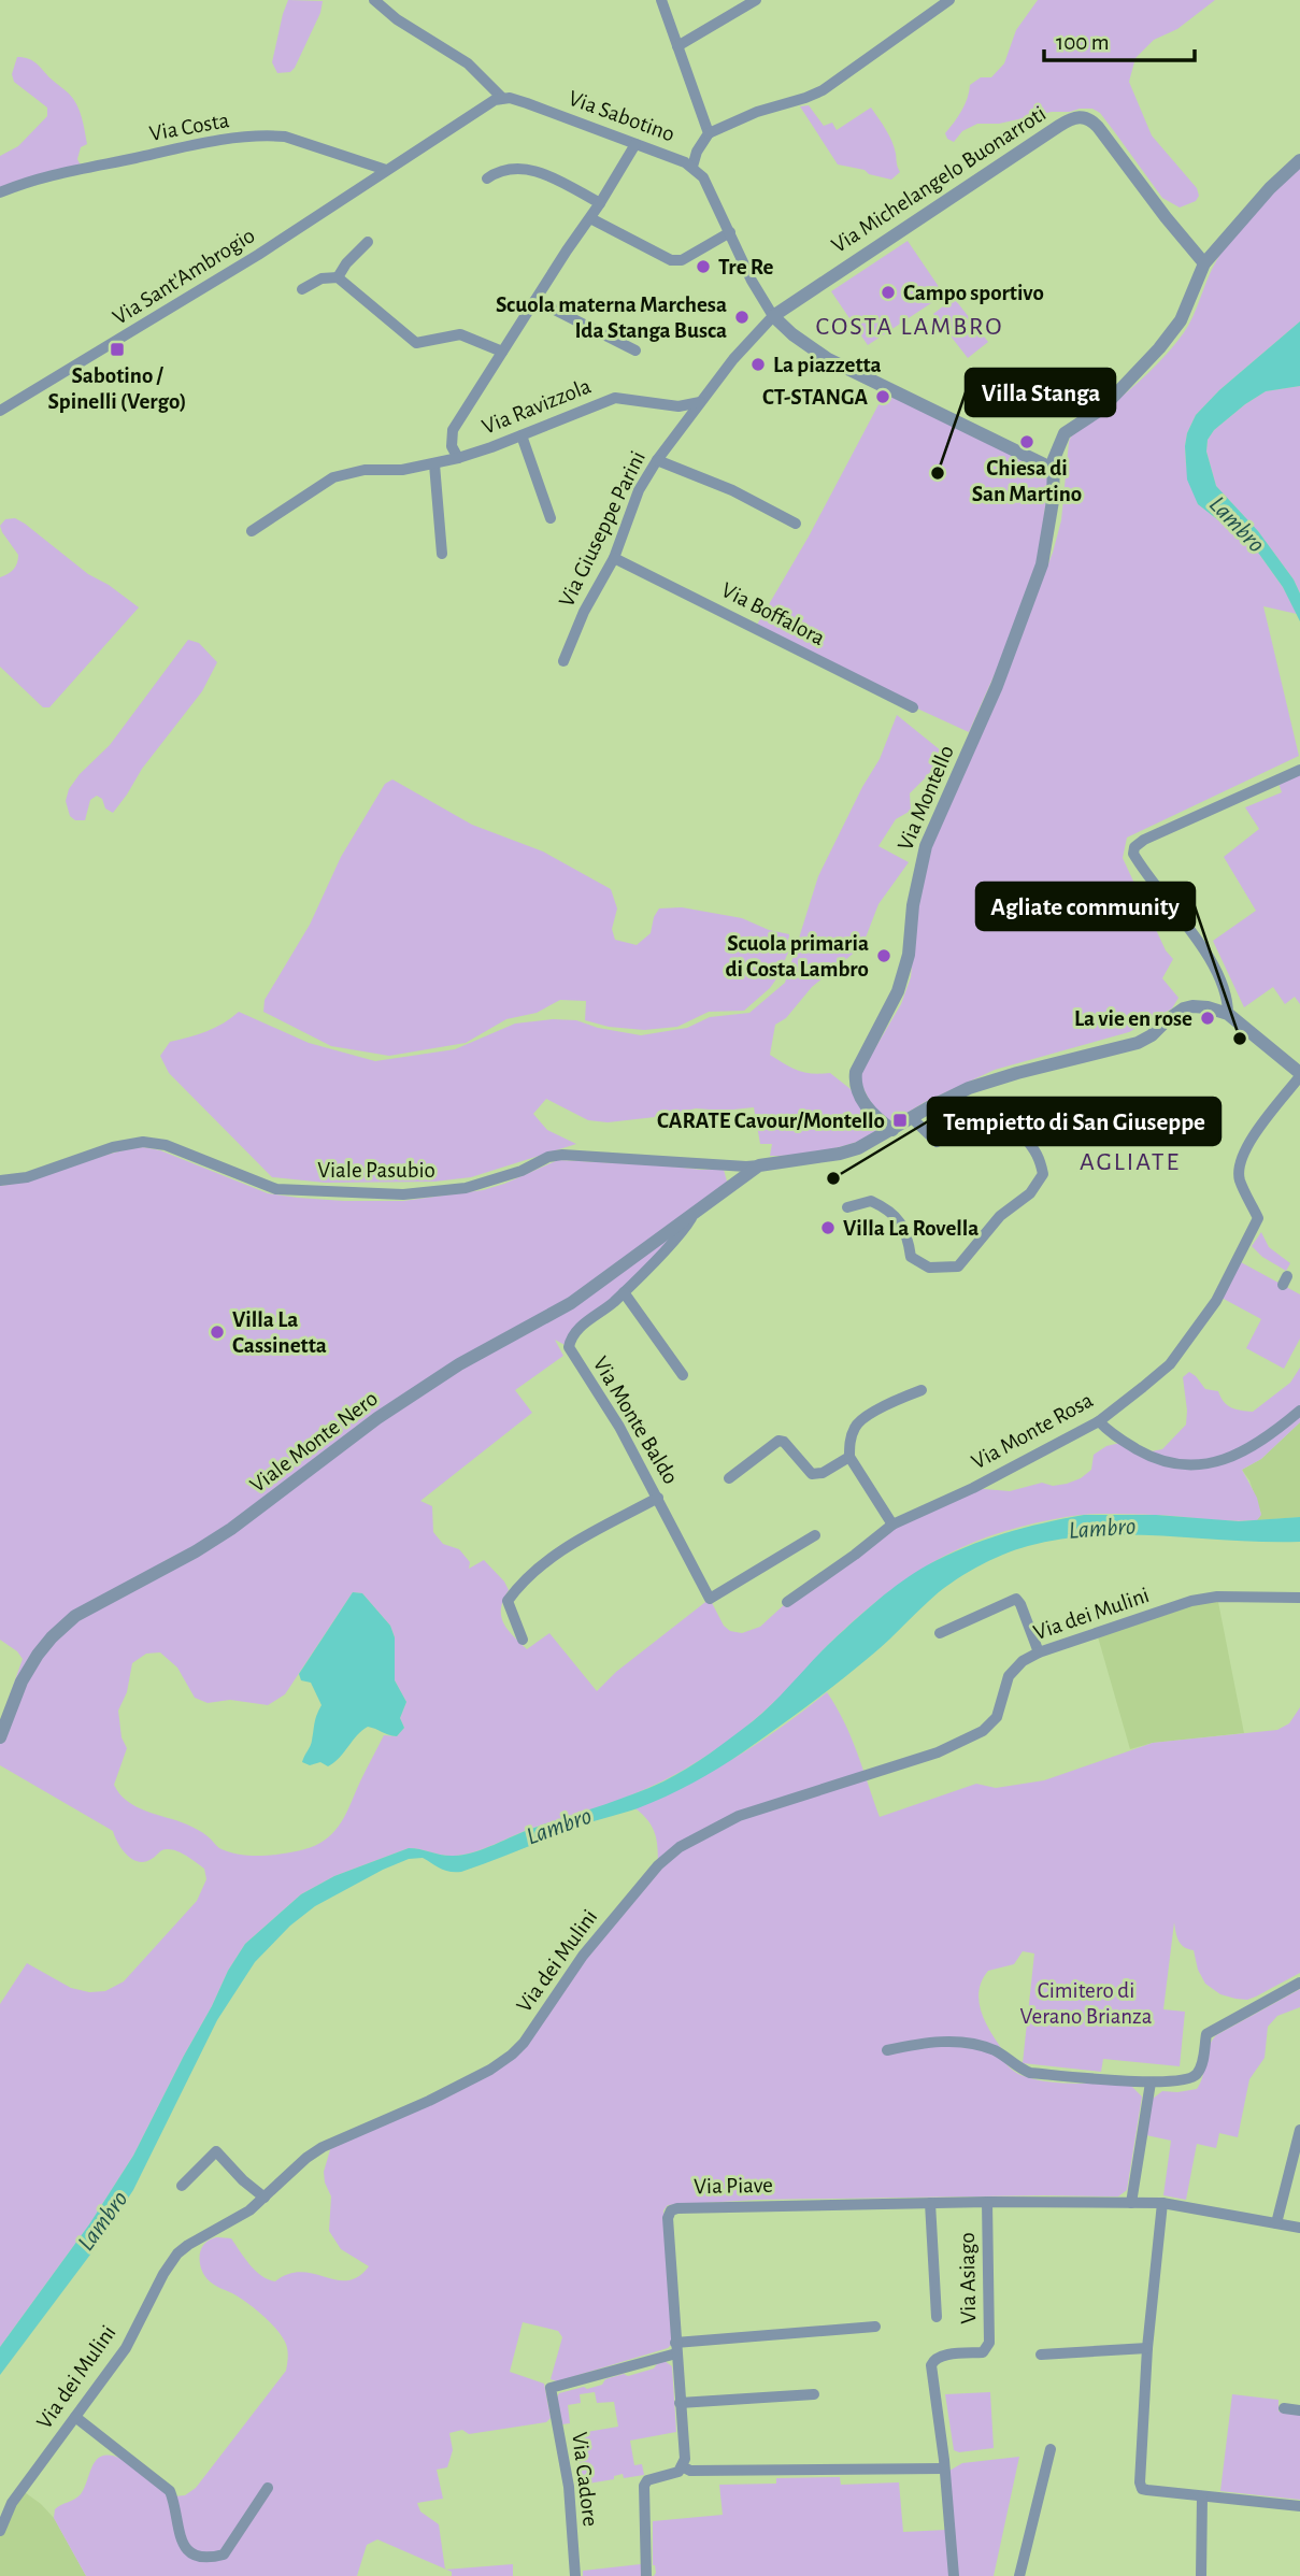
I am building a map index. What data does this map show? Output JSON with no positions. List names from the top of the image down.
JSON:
{
  "streets": {
    "street": [
      "Via Sabotino",
      "Via Costa",
      "Via Michelangelo Buonarroti",
      "Via Sant'Ambrogio",
      "Via Ravizzola",
      "Via Giuseppe Parini",
      "Via Boffalora",
      "Via Montello",
      "Viale Pasubio",
      "Via Monte Baldo",
      "Via Monte Rosa",
      "Viale Monte Nero",
      "Via dei Mulini",
      "Via Piave",
      "Via Asiago",
      "Via Cadore"
    ]
  },
  "crossings": [
    ["Via Sabotino", "Via Michelangelo Buonarroti"],
    ["Via Sabotino", "Via Giuseppe Parini"],
    ["Via Costa", "Via Sant'Ambrogio"],
    ["Via Michelangelo Buonarroti", "Via Giuseppe Parini"],
    ["Via Michelangelo Buonarroti", "Via Montello"],
    ["Via Ravizzola", "Via Giuseppe Parini"],
    ["Via Giuseppe Parini", "Via Boffalora"],
    ["Viale Pasubio", "Viale Monte Nero"],
    ["Via Monte Baldo", "Viale Monte Nero"],
    ["Via Piave", "Via Asiago"],
    ["Via Piave", "Via Cadore"]
  ],
  "districts": ["COSTA LAMBRO", "AGLIATE"],
  "water": ["Lambro"],
  "parks": ["Cimitero di Verano Brianza"],
  "places": {
    "other": [
      "Tre Re",
      "Campo sportivo",
      "Scuola materna Marchesa Ida Stanga Busca",
      "La piazzetta",
      "CT-STANGA",
      "Chiesa di San Martino",
      "Villa Stanga",
      "Scuola primaria di Costa Lambro",
      "La vie en rose",
      "Agliate community",
      "Tempietto di San Giuseppe",
      "Villa La Rovella",
      "Villa La Cassinetta"
    ],
    "transit": ["Sabotino / Spinelli (Vergo)", "CARATE Cavour/Montello"]
  },
  "scale_bar": "100 m"
}
